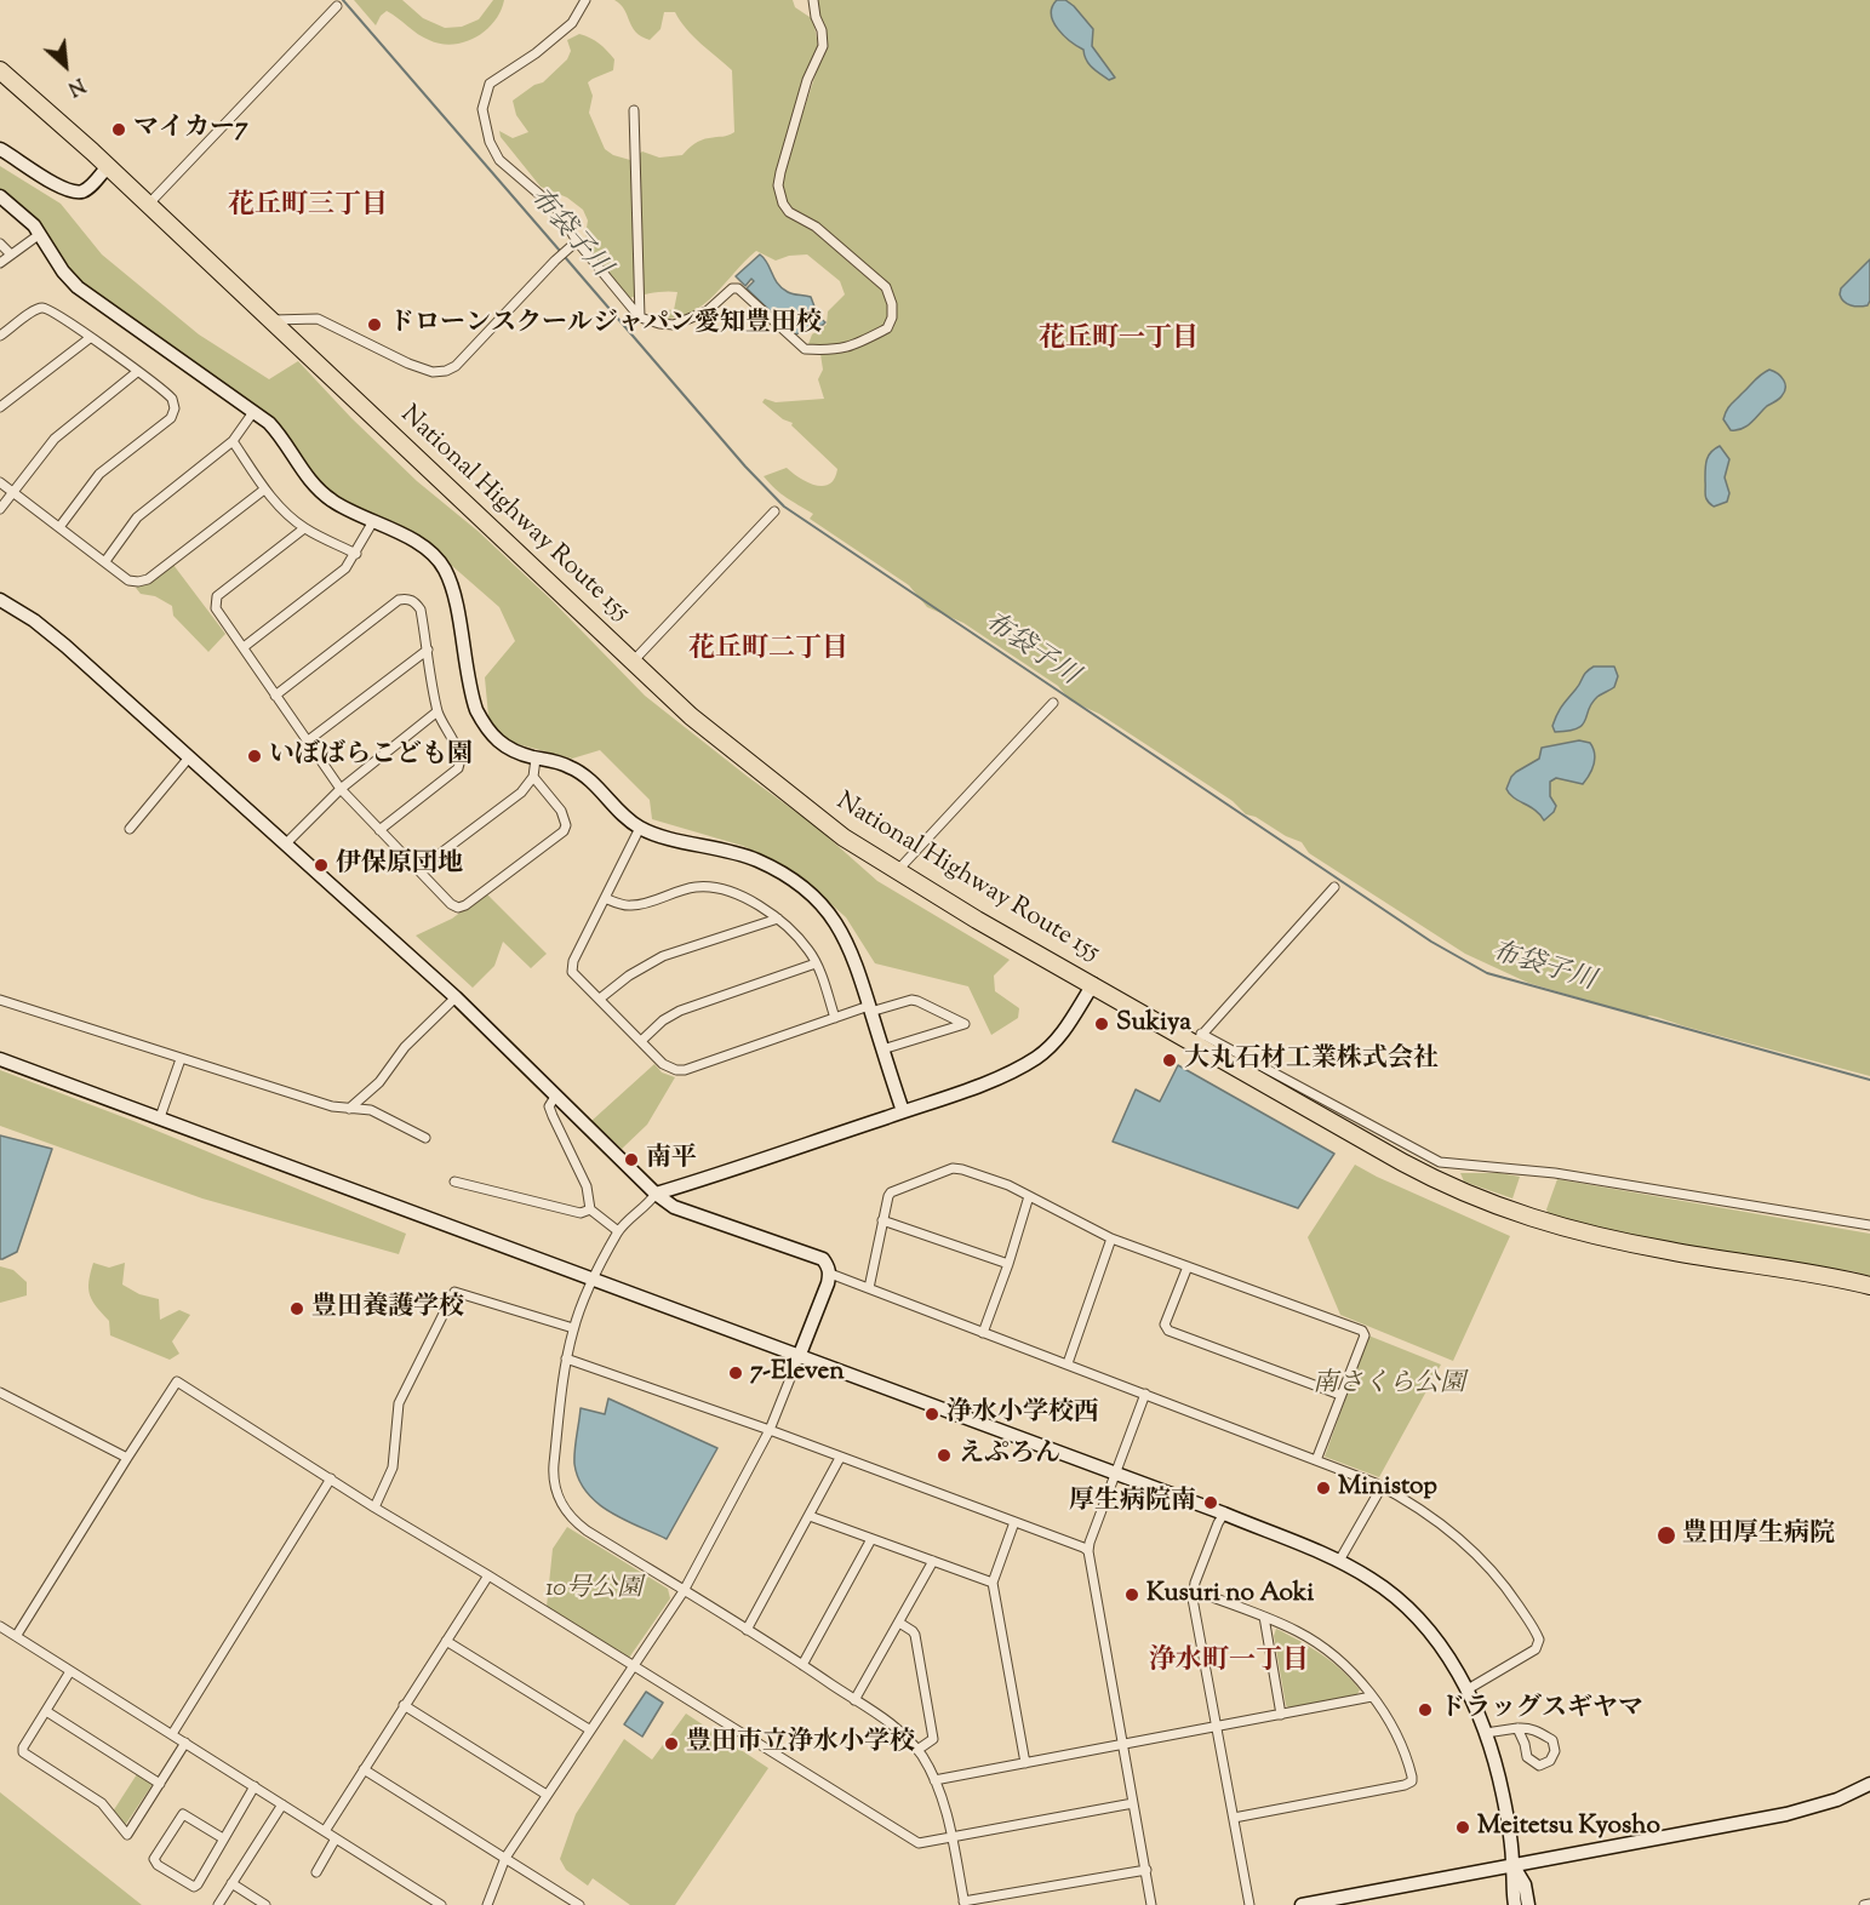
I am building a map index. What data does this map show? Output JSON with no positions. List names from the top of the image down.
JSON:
{
  "streets": {
    "highway": ["National Highway Route 155"]
  },
  "districts": [
    "花丘町三丁目",
    "花丘町一丁目",
    "花丘町二丁目",
    "浄水町一丁目"
  ],
  "water": ["布袋子川"],
  "parks": ["南さくら公園", "10号公園"],
  "places": [
    "マイカー7",
    "ドローンスクールジャパン愛知豊田校",
    "いぼばらこども園",
    "伊保原団地",
    "Sukiya",
    "大丸石材工業株式会社",
    "南平",
    "豊田養護学校",
    "7-Eleven",
    "浄水小学校西",
    "えぷろん",
    "Ministop",
    "厚生病院南",
    "豊田厚生病院",
    "Kusuri no Aoki",
    "ドラッグスギヤマ",
    "豊田市立浄水小学校",
    "Meitetsu Kyosho"
  ],
  "north": "bottom right"
}
